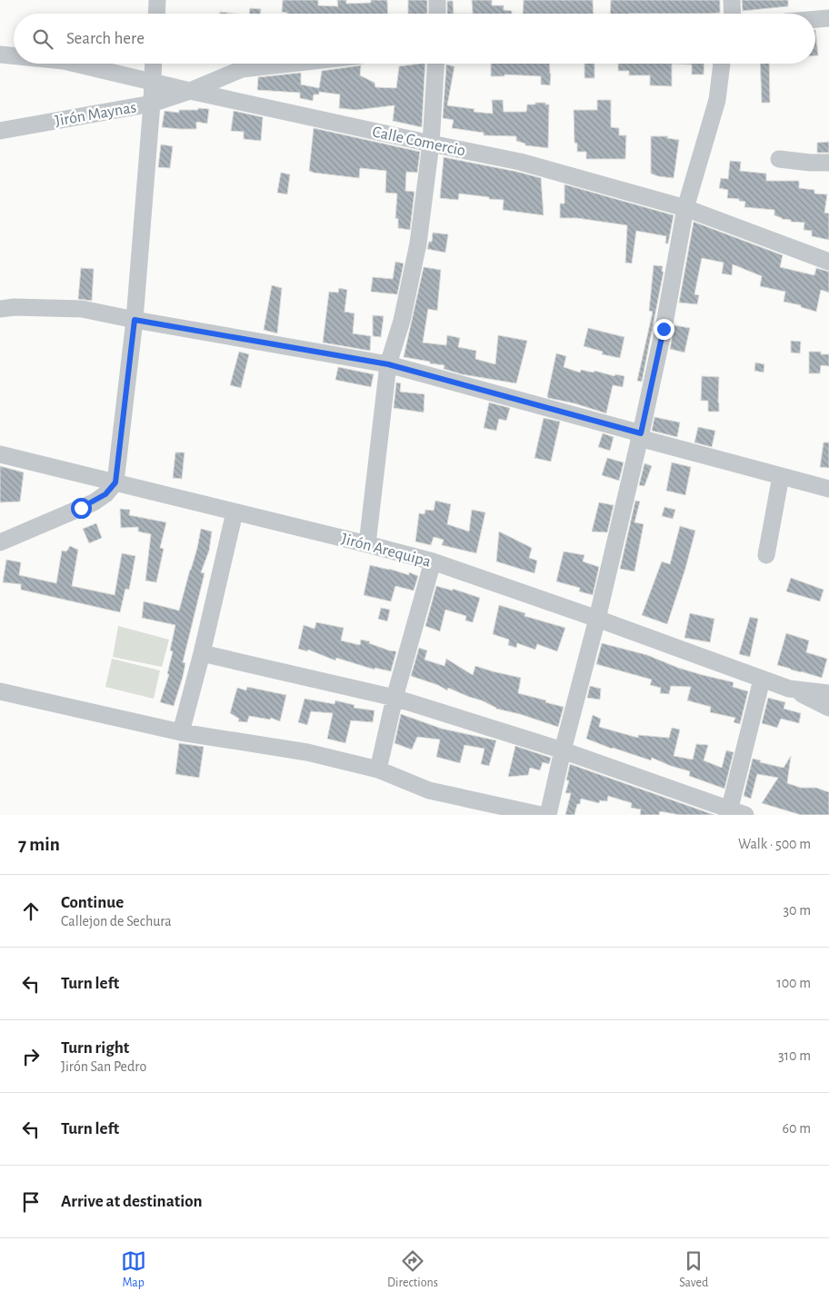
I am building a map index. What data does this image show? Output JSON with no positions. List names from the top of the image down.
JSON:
{
  "streets": {
    "street": ["Jirón Maynas", "Calle Comercio", "Jirón Arequipa"]
  },
  "crossings": [
    ["Jirón Maynas", "Calle Comercio"]
  ],
  "page": {
    "search": "Search here",
    "heading": ["7 min", "Walk · 500 m"],
    "list": [
      ["Continue", "Callejon de Sechura", "30 m"],
      ["Turn left", "100 m"],
      ["Turn right", "Jirón San Pedro", "310 m"],
      ["Turn left", "60 m"],
      "Arrive at destination"
    ],
    "nav": ["Map", "Directions", "Saved"]
  }
}
